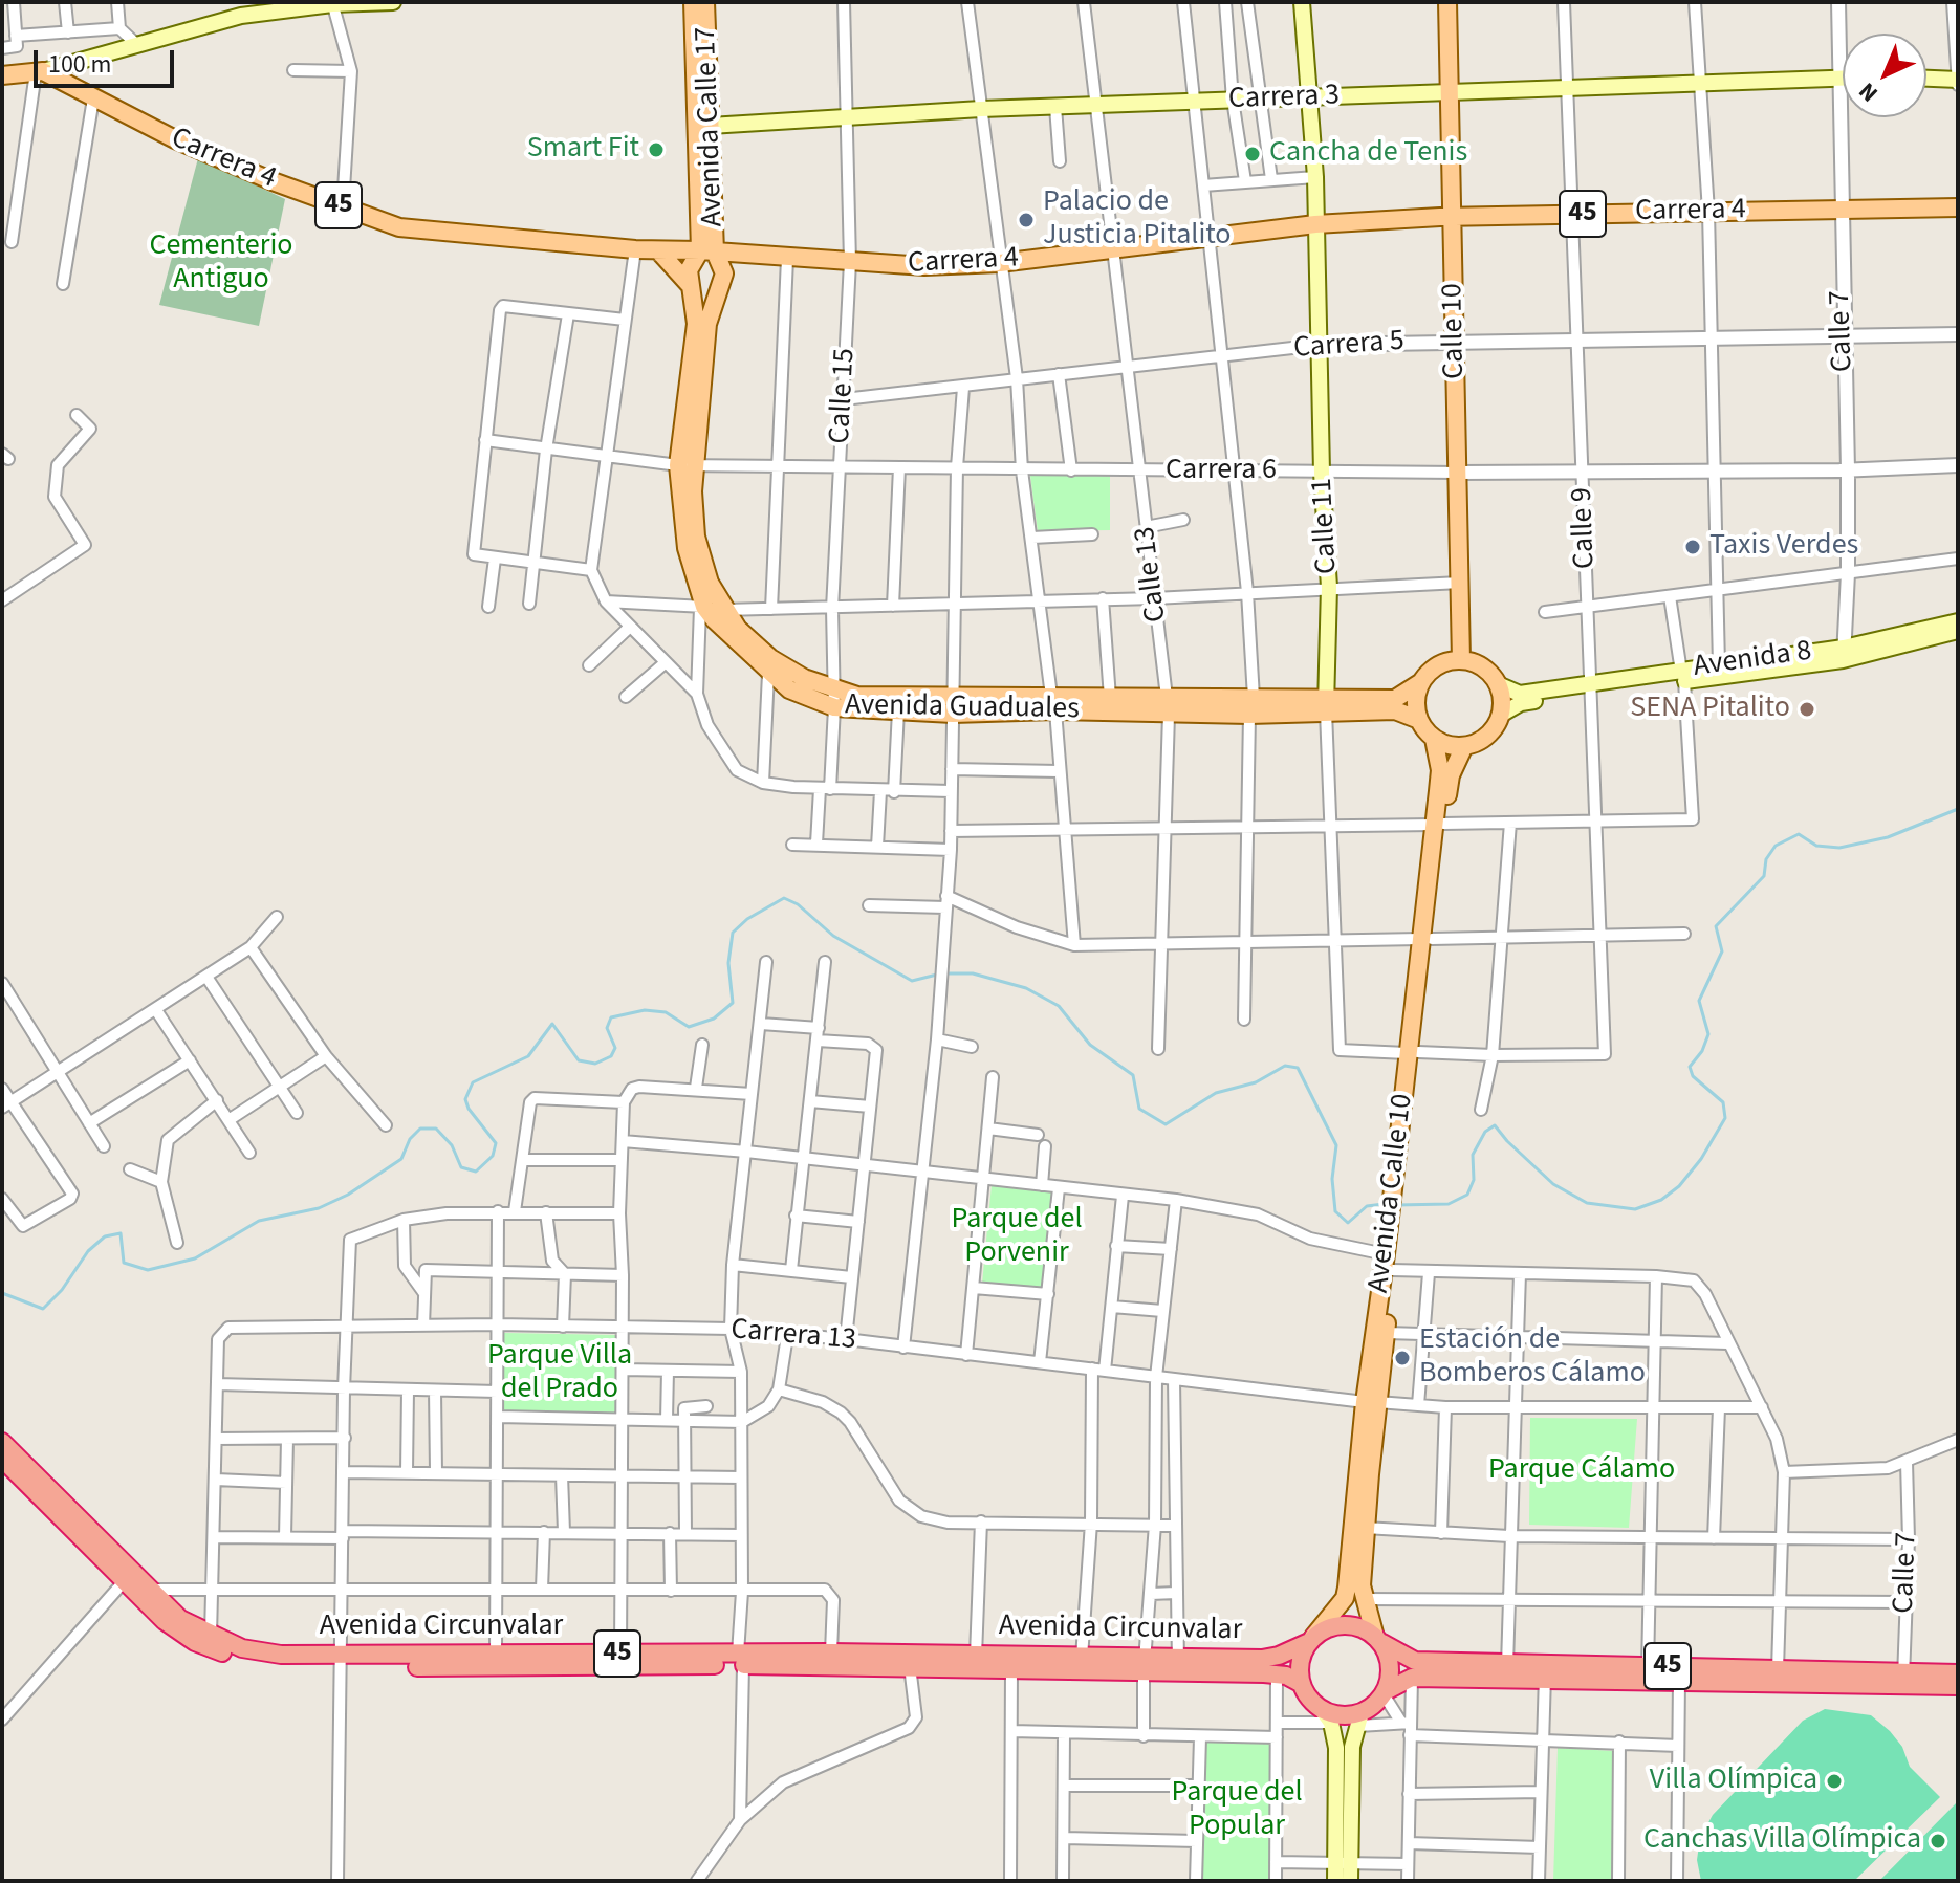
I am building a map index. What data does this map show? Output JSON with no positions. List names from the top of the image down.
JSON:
{
  "streets": {
    "highway": ["45", "Avenida Circunvalar"],
    "main road": [
      "Carrera 3",
      "Avenida Calle 17",
      "Carrera 4",
      "Calle 10",
      "Calle 11",
      "Avenida 8",
      "Avenida Guaduales",
      "Avenida Calle 10"
    ],
    "street": [
      "Calle 7",
      "Carrera 5",
      "Calle 15",
      "Carrera 6",
      "Calle 9",
      "Calle 13",
      "Carrera 13"
    ]
  },
  "crossings": [
    ["Carrera 3", "Avenida Calle 17"],
    ["Carrera 3", "Calle 10"],
    ["Carrera 3", "Calle 7"],
    ["Carrera 3", "Calle 15"],
    ["Carrera 3", "Calle 11"],
    ["Carrera 3", "Calle 9"],
    ["Carrera 3", "Calle 13"],
    ["Avenida Calle 17", "Carrera 4"],
    ["Avenida Calle 17", "Avenida Guaduales"],
    ["Carrera 4", "Calle 10"],
    ["Carrera 4", "Calle 7"],
    ["Carrera 4", "Calle 15"],
    ["Carrera 4", "Calle 11"],
    ["Carrera 4", "Calle 9"],
    ["Carrera 4", "Calle 13"],
    ["Carrera 4", "Avenida Guaduales"],
    ["45", "Calle 7"],
    ["45", "Avenida Calle 10"],
    ["45", "Avenida Circunvalar"],
    ["Calle 10", "Carrera 5"],
    ["Calle 10", "Carrera 6"],
    ["Calle 10", "Avenida 8"],
    ["Calle 10", "Avenida Guaduales"],
    ["Calle 10", "Avenida Calle 10"],
    ["Calle 7", "Carrera 5"],
    ["Calle 7", "Carrera 6"],
    ["Calle 7", "Avenida 8"],
    ["Carrera 5", "Calle 15"],
    ["Carrera 5", "Calle 11"],
    ["Carrera 5", "Calle 9"],
    ["Carrera 5", "Calle 13"],
    ["Calle 15", "Carrera 6"],
    ["Calle 15", "Avenida Guaduales"],
    ["Carrera 6", "Calle 11"],
    ["Carrera 6", "Calle 9"],
    ["Carrera 6", "Calle 13"],
    ["Carrera 6", "Avenida Guaduales"],
    ["Calle 11", "Avenida Guaduales"],
    ["Calle 11", "Avenida Calle 10"],
    ["Calle 9", "Avenida 8"],
    ["Calle 13", "Avenida Guaduales"],
    ["Avenida 8", "Avenida Guaduales"],
    ["Avenida 8", "Avenida Calle 10"],
    ["Avenida Guaduales", "Avenida Calle 10"],
    ["Avenida Calle 10", "Carrera 13"],
    ["Avenida Calle 10", "Avenida Circunvalar"]
  ],
  "parks": [
    "Cementerio Antiguo",
    "Parque del Porvenir",
    "Parque Villa del Prado",
    "Parque Cálamo",
    "Parque del Popular"
  ],
  "places": [
    "Smart Fit",
    "Cancha de Tenis",
    "Palacio de Justicia Pitalito",
    "Taxis Verdes",
    "SENA Pitalito",
    "Estación de Bomberos Cálamo",
    "Villa Olímpica",
    "Canchas Villa Olímpica"
  ],
  "scale_bar": "100 m",
  "north": "bottom left"
}
